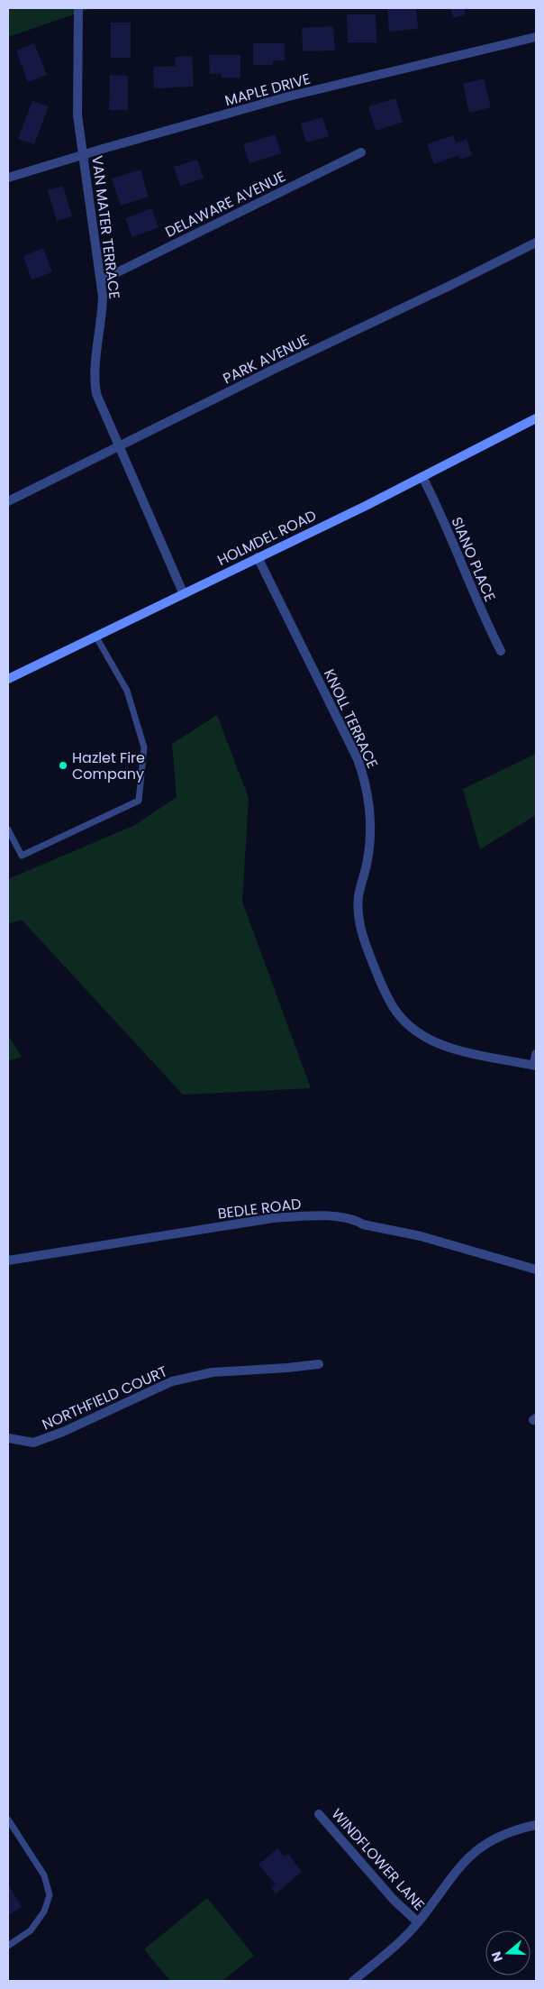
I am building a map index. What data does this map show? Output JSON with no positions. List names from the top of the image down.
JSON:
{
  "streets": {
    "main road": ["HOLMDEL ROAD"],
    "street": [
      "MAPLE DRIVE",
      "DELAWARE AVENUE",
      "VAN MATER TERRACE",
      "PARK AVENUE",
      "SIANO PLACE",
      "KNOLL TERRACE",
      "BEDLE ROAD",
      "NORTHFIELD COURT",
      "WINDFLOWER LANE"
    ]
  },
  "crossings": [
    ["MAPLE DRIVE", "VAN MATER TERRACE"],
    ["DELAWARE AVENUE", "VAN MATER TERRACE"],
    ["VAN MATER TERRACE", "PARK AVENUE"],
    ["VAN MATER TERRACE", "HOLMDEL ROAD"],
    ["HOLMDEL ROAD", "SIANO PLACE"],
    ["HOLMDEL ROAD", "KNOLL TERRACE"]
  ],
  "places": ["Hazlet Fire Company"],
  "north": "left"
}
